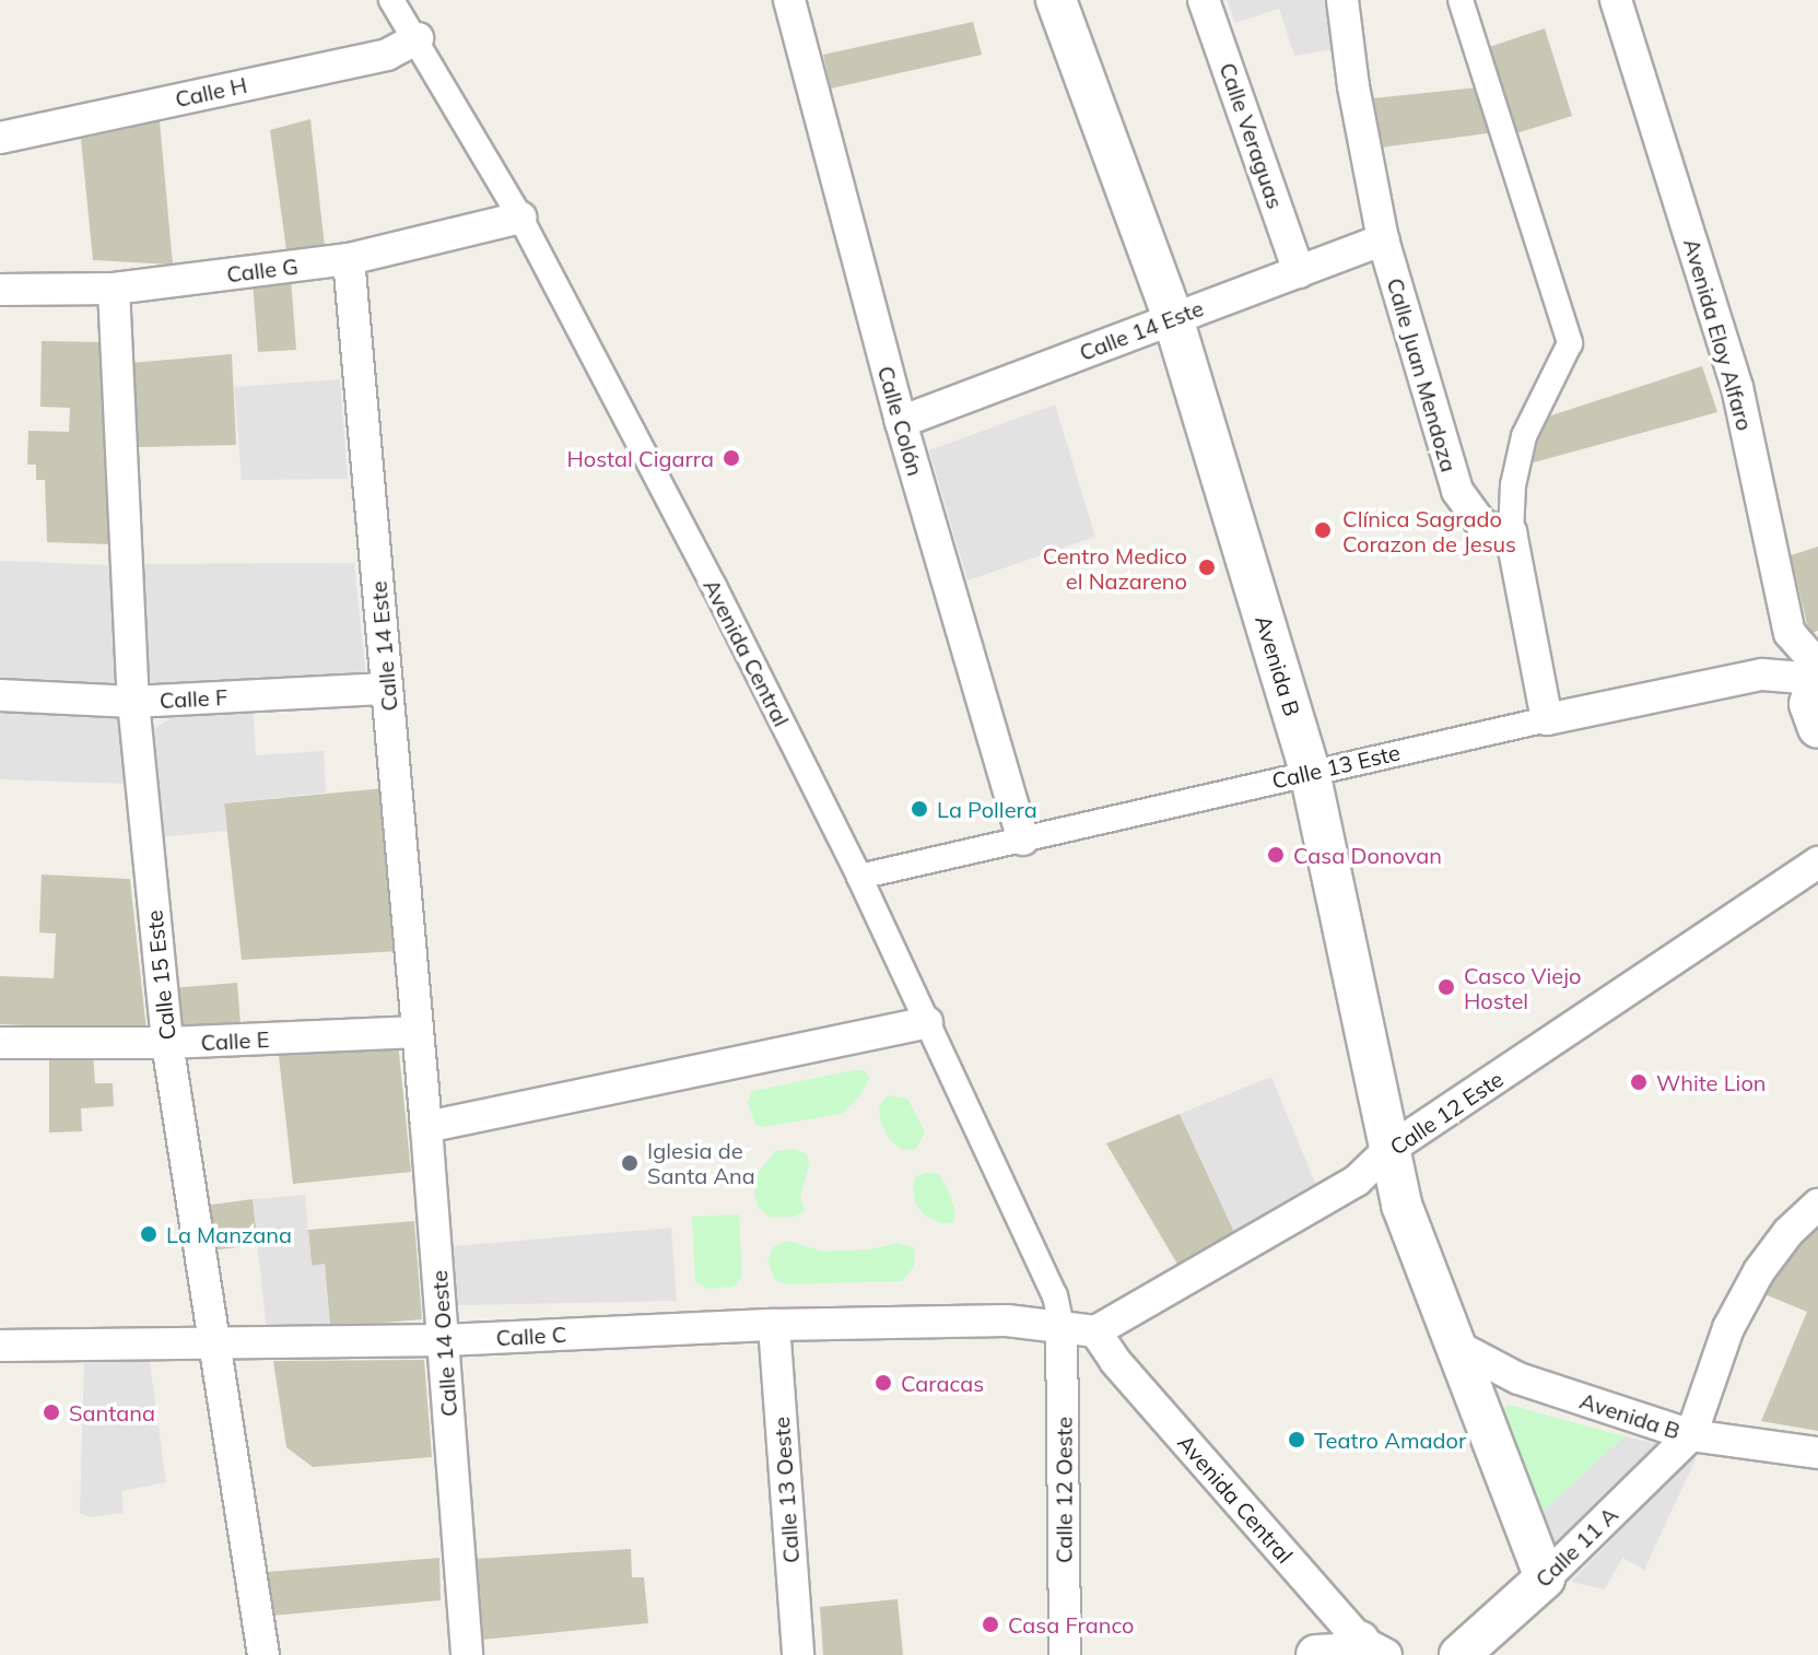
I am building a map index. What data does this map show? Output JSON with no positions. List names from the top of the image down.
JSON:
{
  "streets": {
    "street": [
      "Calle H",
      "Calle Veraguas",
      "Calle G",
      "Calle 14 Este",
      "Avenida Eloy Alfaro",
      "Calle Juan Mendoza",
      "Calle Colón",
      "Avenida Central",
      "Avenida B",
      "Calle F",
      "Calle 13 Este",
      "Calle 15 Este",
      "Calle E",
      "Calle 12 Este",
      "Calle C",
      "Calle 14 Oeste",
      "Calle 13 Oeste",
      "Calle 12 Oeste",
      "Calle 11 A"
    ]
  },
  "crossings": [
    ["Calle H", "Avenida Central"],
    ["Calle Veraguas", "Calle 14 Este"],
    ["Calle G", "Calle 14 Este"],
    ["Calle G", "Avenida Central"],
    ["Calle G", "Calle 15 Este"],
    ["Calle 14 Este", "Calle Juan Mendoza"],
    ["Calle 14 Este", "Calle Colón"],
    ["Calle 14 Este", "Avenida B"],
    ["Calle 14 Este", "Calle F"],
    ["Calle 14 Este", "Calle E"],
    ["Calle 14 Este", "Calle 14 Oeste"],
    ["Avenida Eloy Alfaro", "Calle 13 Este"],
    ["Calle Colón", "Calle 13 Este"],
    ["Avenida Central", "Calle 13 Este"],
    ["Avenida Central", "Calle 12 Este"],
    ["Avenida Central", "Calle C"],
    ["Avenida Central", "Calle 12 Oeste"],
    ["Avenida B", "Calle 13 Este"],
    ["Avenida B", "Calle 12 Este"],
    ["Avenida B", "Calle 11 A"],
    ["Calle F", "Calle 15 Este"],
    ["Calle 15 Este", "Calle E"],
    ["Calle 15 Este", "Calle C"],
    ["Calle E", "Calle 14 Oeste"],
    ["Calle C", "Calle 14 Oeste"],
    ["Calle C", "Calle 13 Oeste"],
    ["Calle C", "Calle 12 Oeste"]
  ],
  "places": [
    "Hostal Cigarra",
    "Clínica Sagrado Corazon de Jesus",
    "Centro Medico el Nazareno",
    "La Pollera",
    "Casa Donovan",
    "Casco Viejo Hostel",
    "White Lion",
    "Iglesia de Santa Ana",
    "La Manzana",
    "Caracas",
    "Santana",
    "Teatro Amador",
    "Casa Franco"
  ]
}
